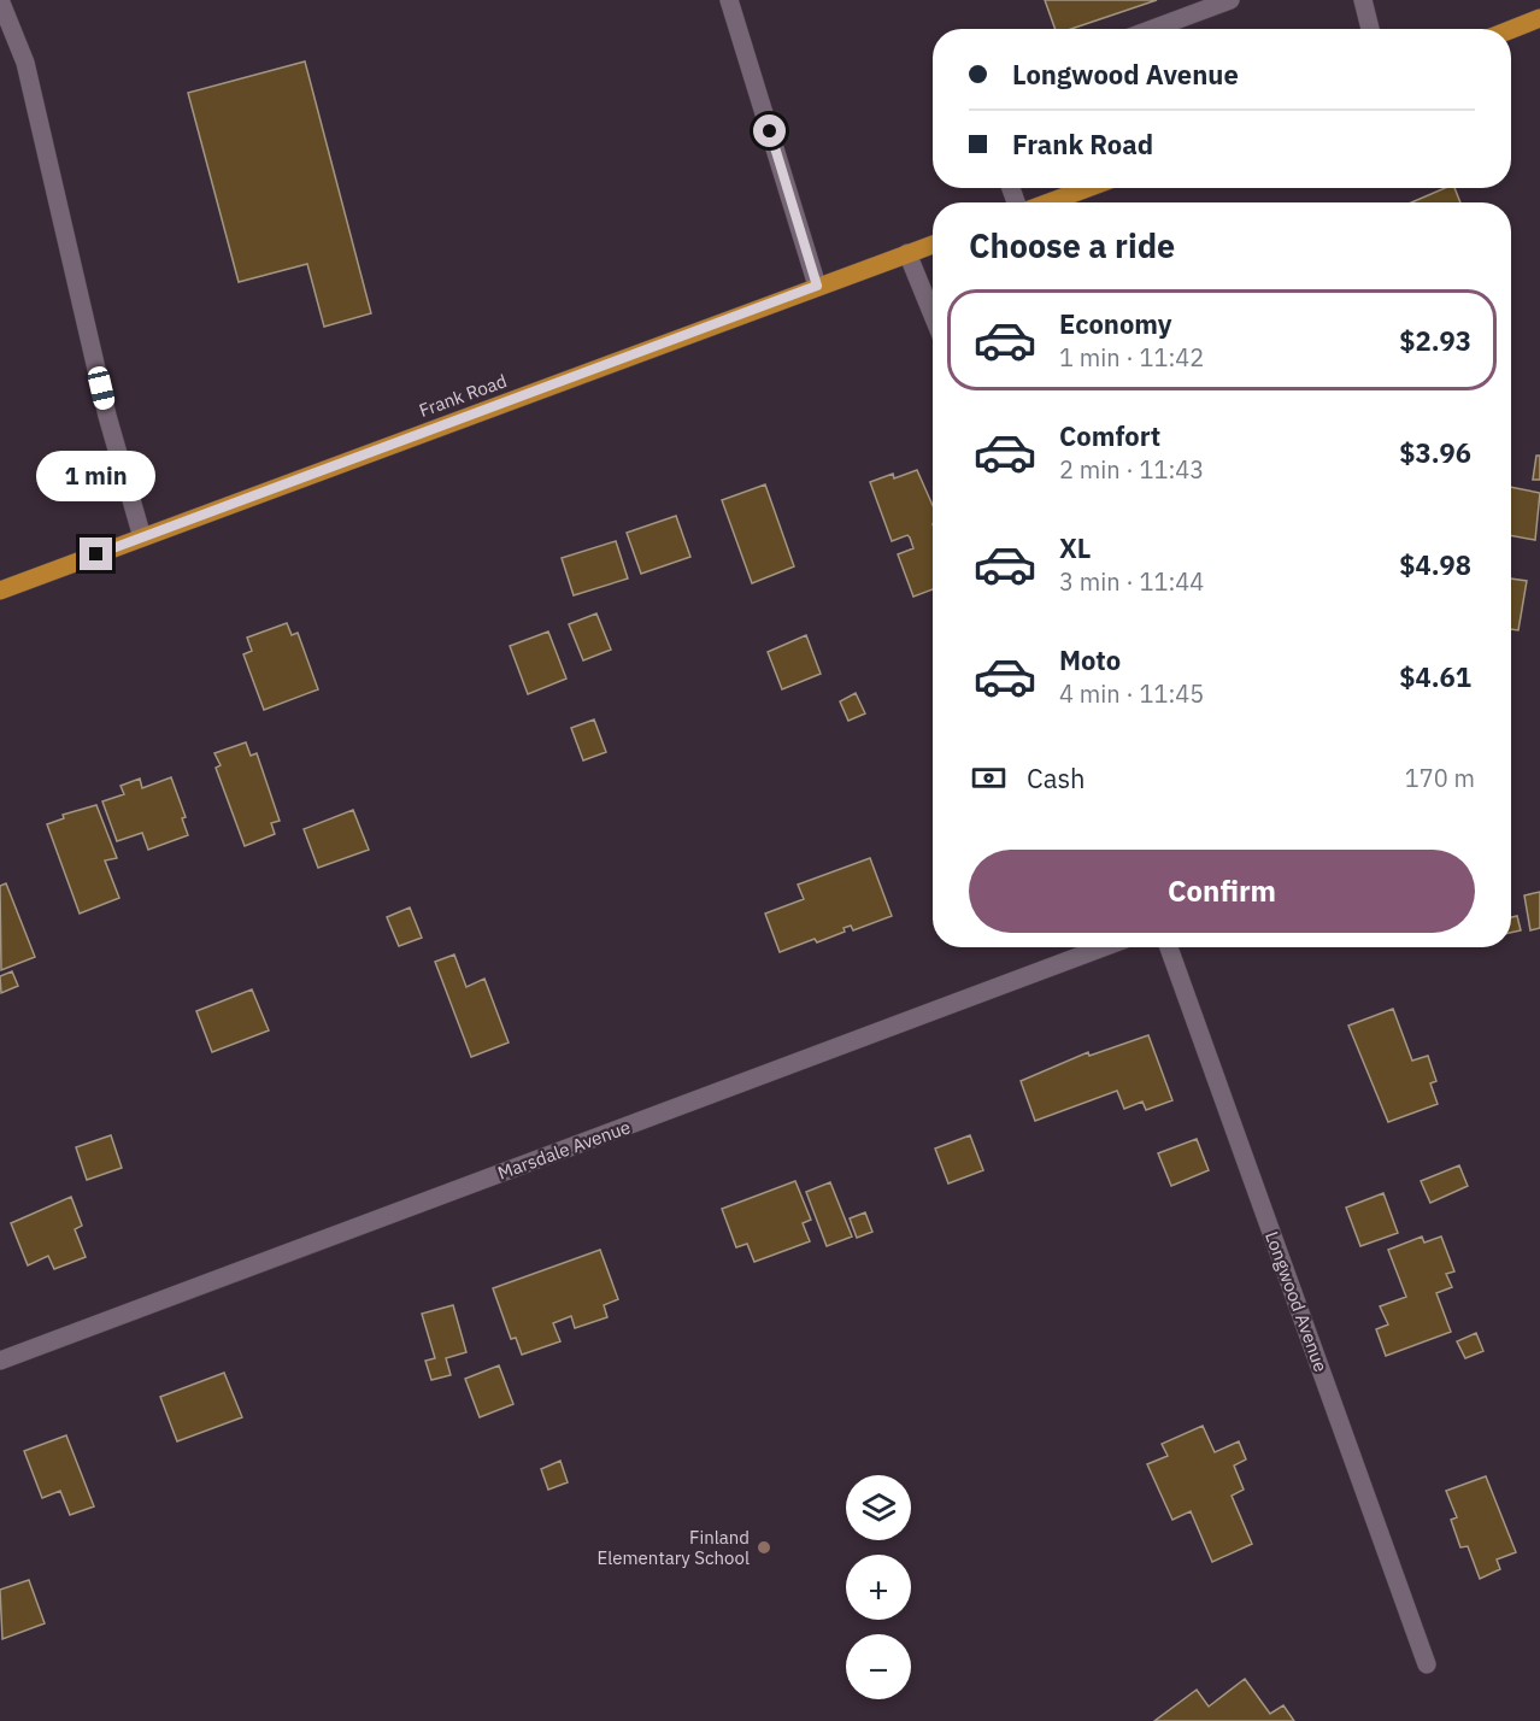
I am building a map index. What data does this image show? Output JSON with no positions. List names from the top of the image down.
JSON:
{
  "streets": {
    "main road": ["Frank Road"],
    "street": ["Marsdale Avenue", "Longwood Avenue"]
  },
  "places": ["Finland Elementary School"],
  "page": {
    "banner": ["Longwood Avenue", "Frank Road"],
    "heading": "Choose a ride",
    "list": [
      {
        "name": "Economy",
        "note": "1 min · 11:42",
        "value": "$2.93"
      },
      {
        "name": "Comfort",
        "note": "2 min · 11:43",
        "value": "$3.96"
      },
      {
        "name": "XL",
        "note": "3 min · 11:44",
        "value": "$4.98"
      },
      {
        "name": "Moto",
        "note": "4 min · 11:45",
        "value": "$4.61"
      }
    ],
    "bubble": "1 min",
    "pay": ["Cash", "170 m"],
    "buttons": "Confirm",
    "map_buttons": ["+", "−"]
  }
}
